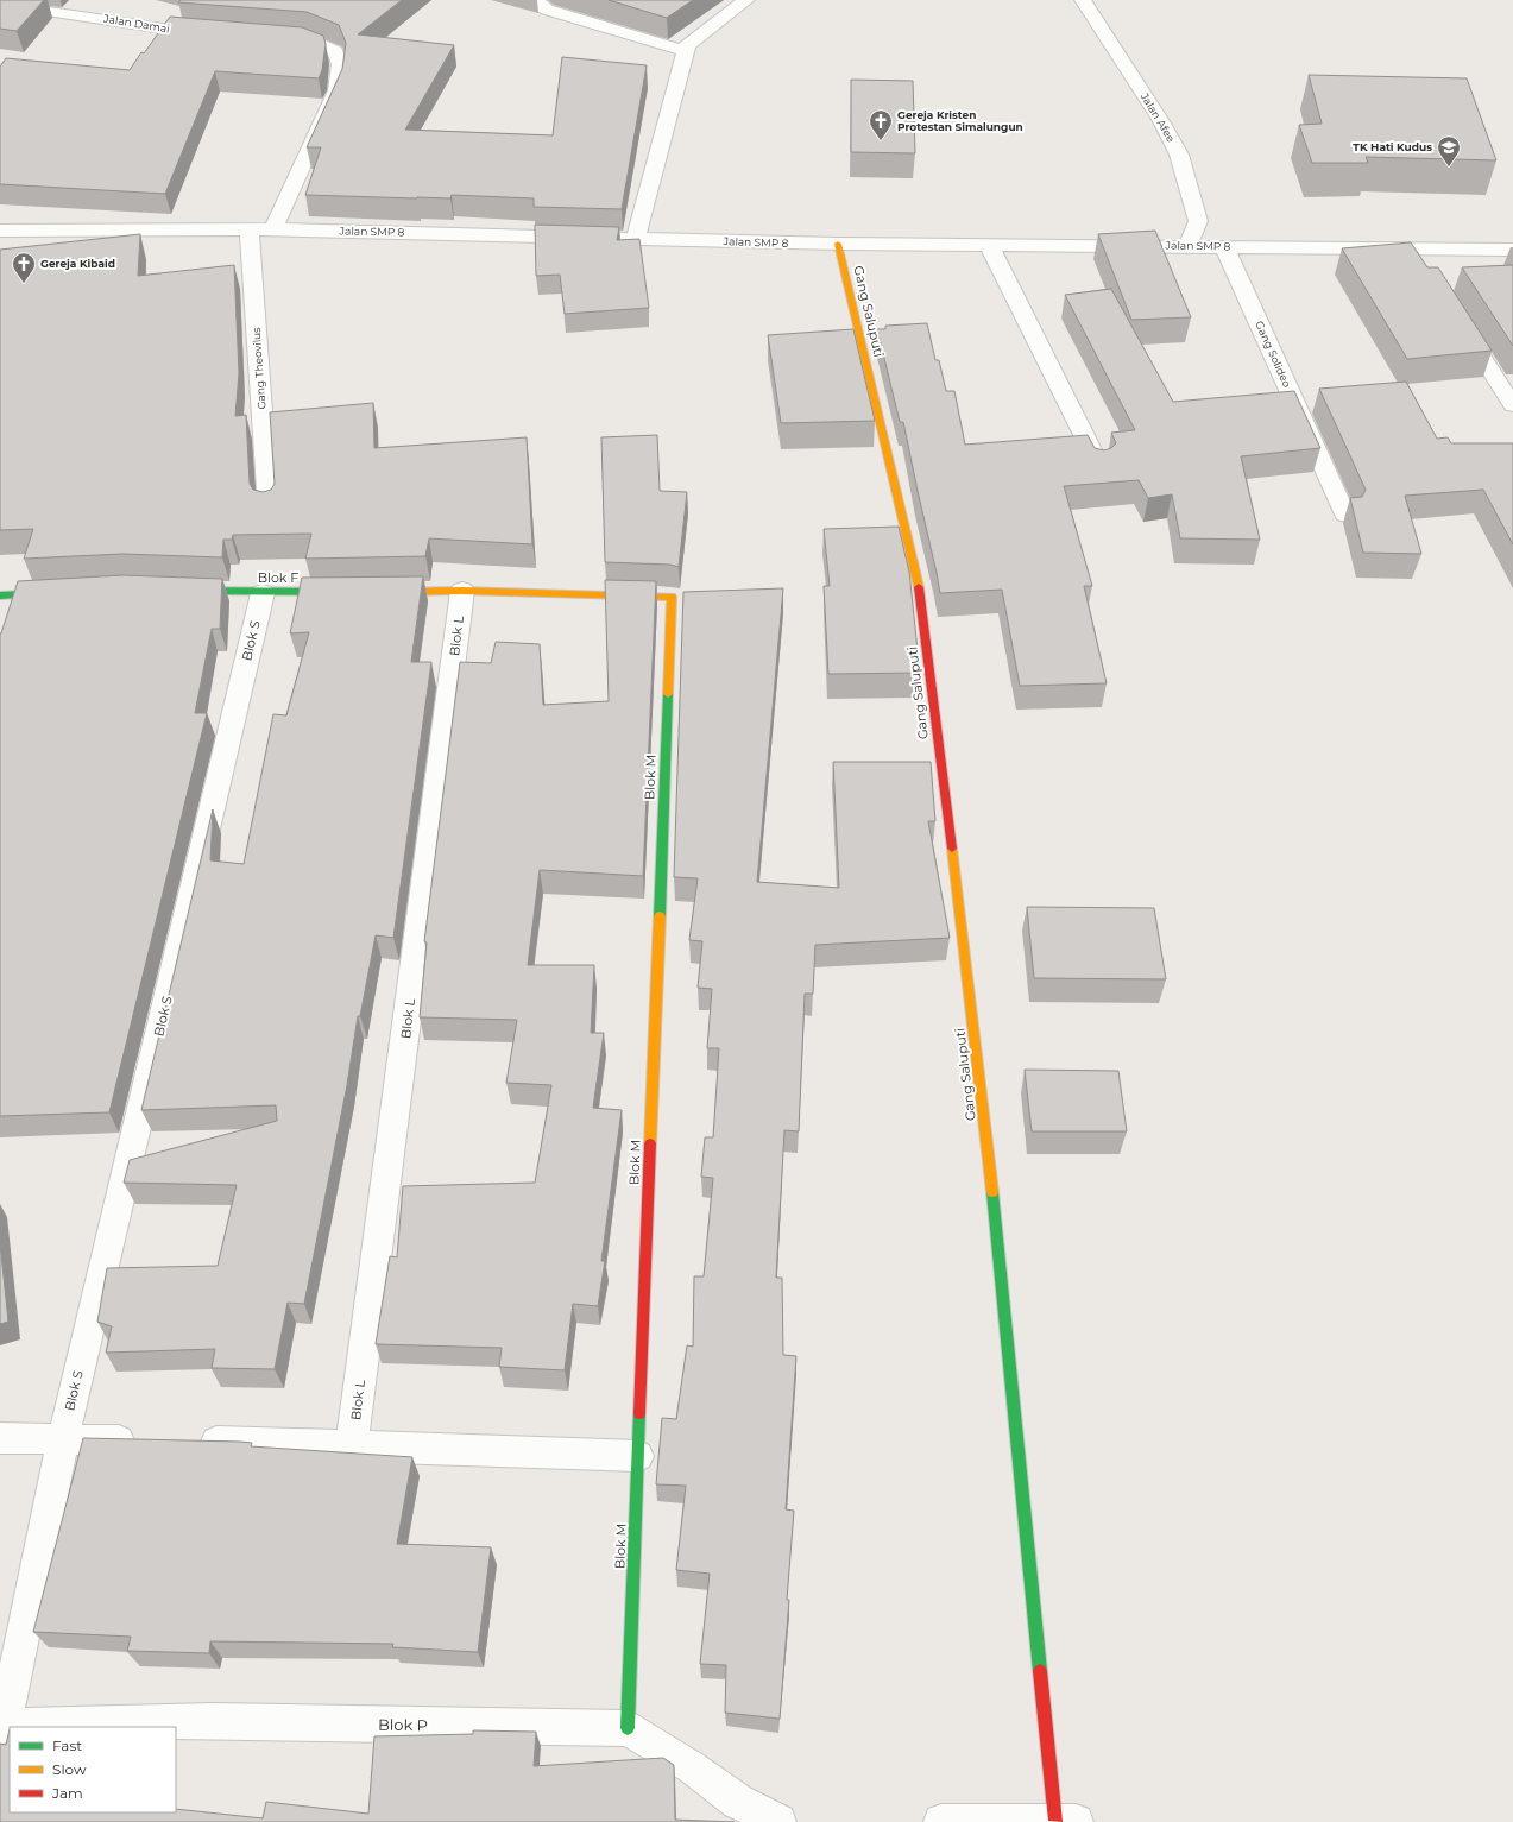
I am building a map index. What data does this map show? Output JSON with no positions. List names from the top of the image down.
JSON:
{
  "streets": {
    "street": [
      "Jalan Damai",
      "Jalan Afee",
      "Jalan SMP 8",
      "Gang Saluputi",
      "Gang Solideo",
      "Gang Theovilus",
      "Blok F",
      "Blok L",
      "Blok S",
      "Blok M",
      "Blok P"
    ]
  },
  "crossings": [
    ["Jalan Afee", "Jalan SMP 8"],
    ["Jalan SMP 8", "Gang Saluputi"],
    ["Jalan SMP 8", "Gang Solideo"],
    ["Jalan SMP 8", "Gang Theovilus"],
    ["Blok F", "Blok S"],
    ["Blok L", "Blok M"],
    ["Blok S", "Blok P"],
    ["Blok M", "Blok P"]
  ],
  "places": {
    "church": ["Gereja Kristen Protestan Simalungun", "Gereja Kibaid"],
    "school or university": ["TK Hati Kudus"]
  },
  "legend": ["Fast", "Slow", "Jam"]
}
